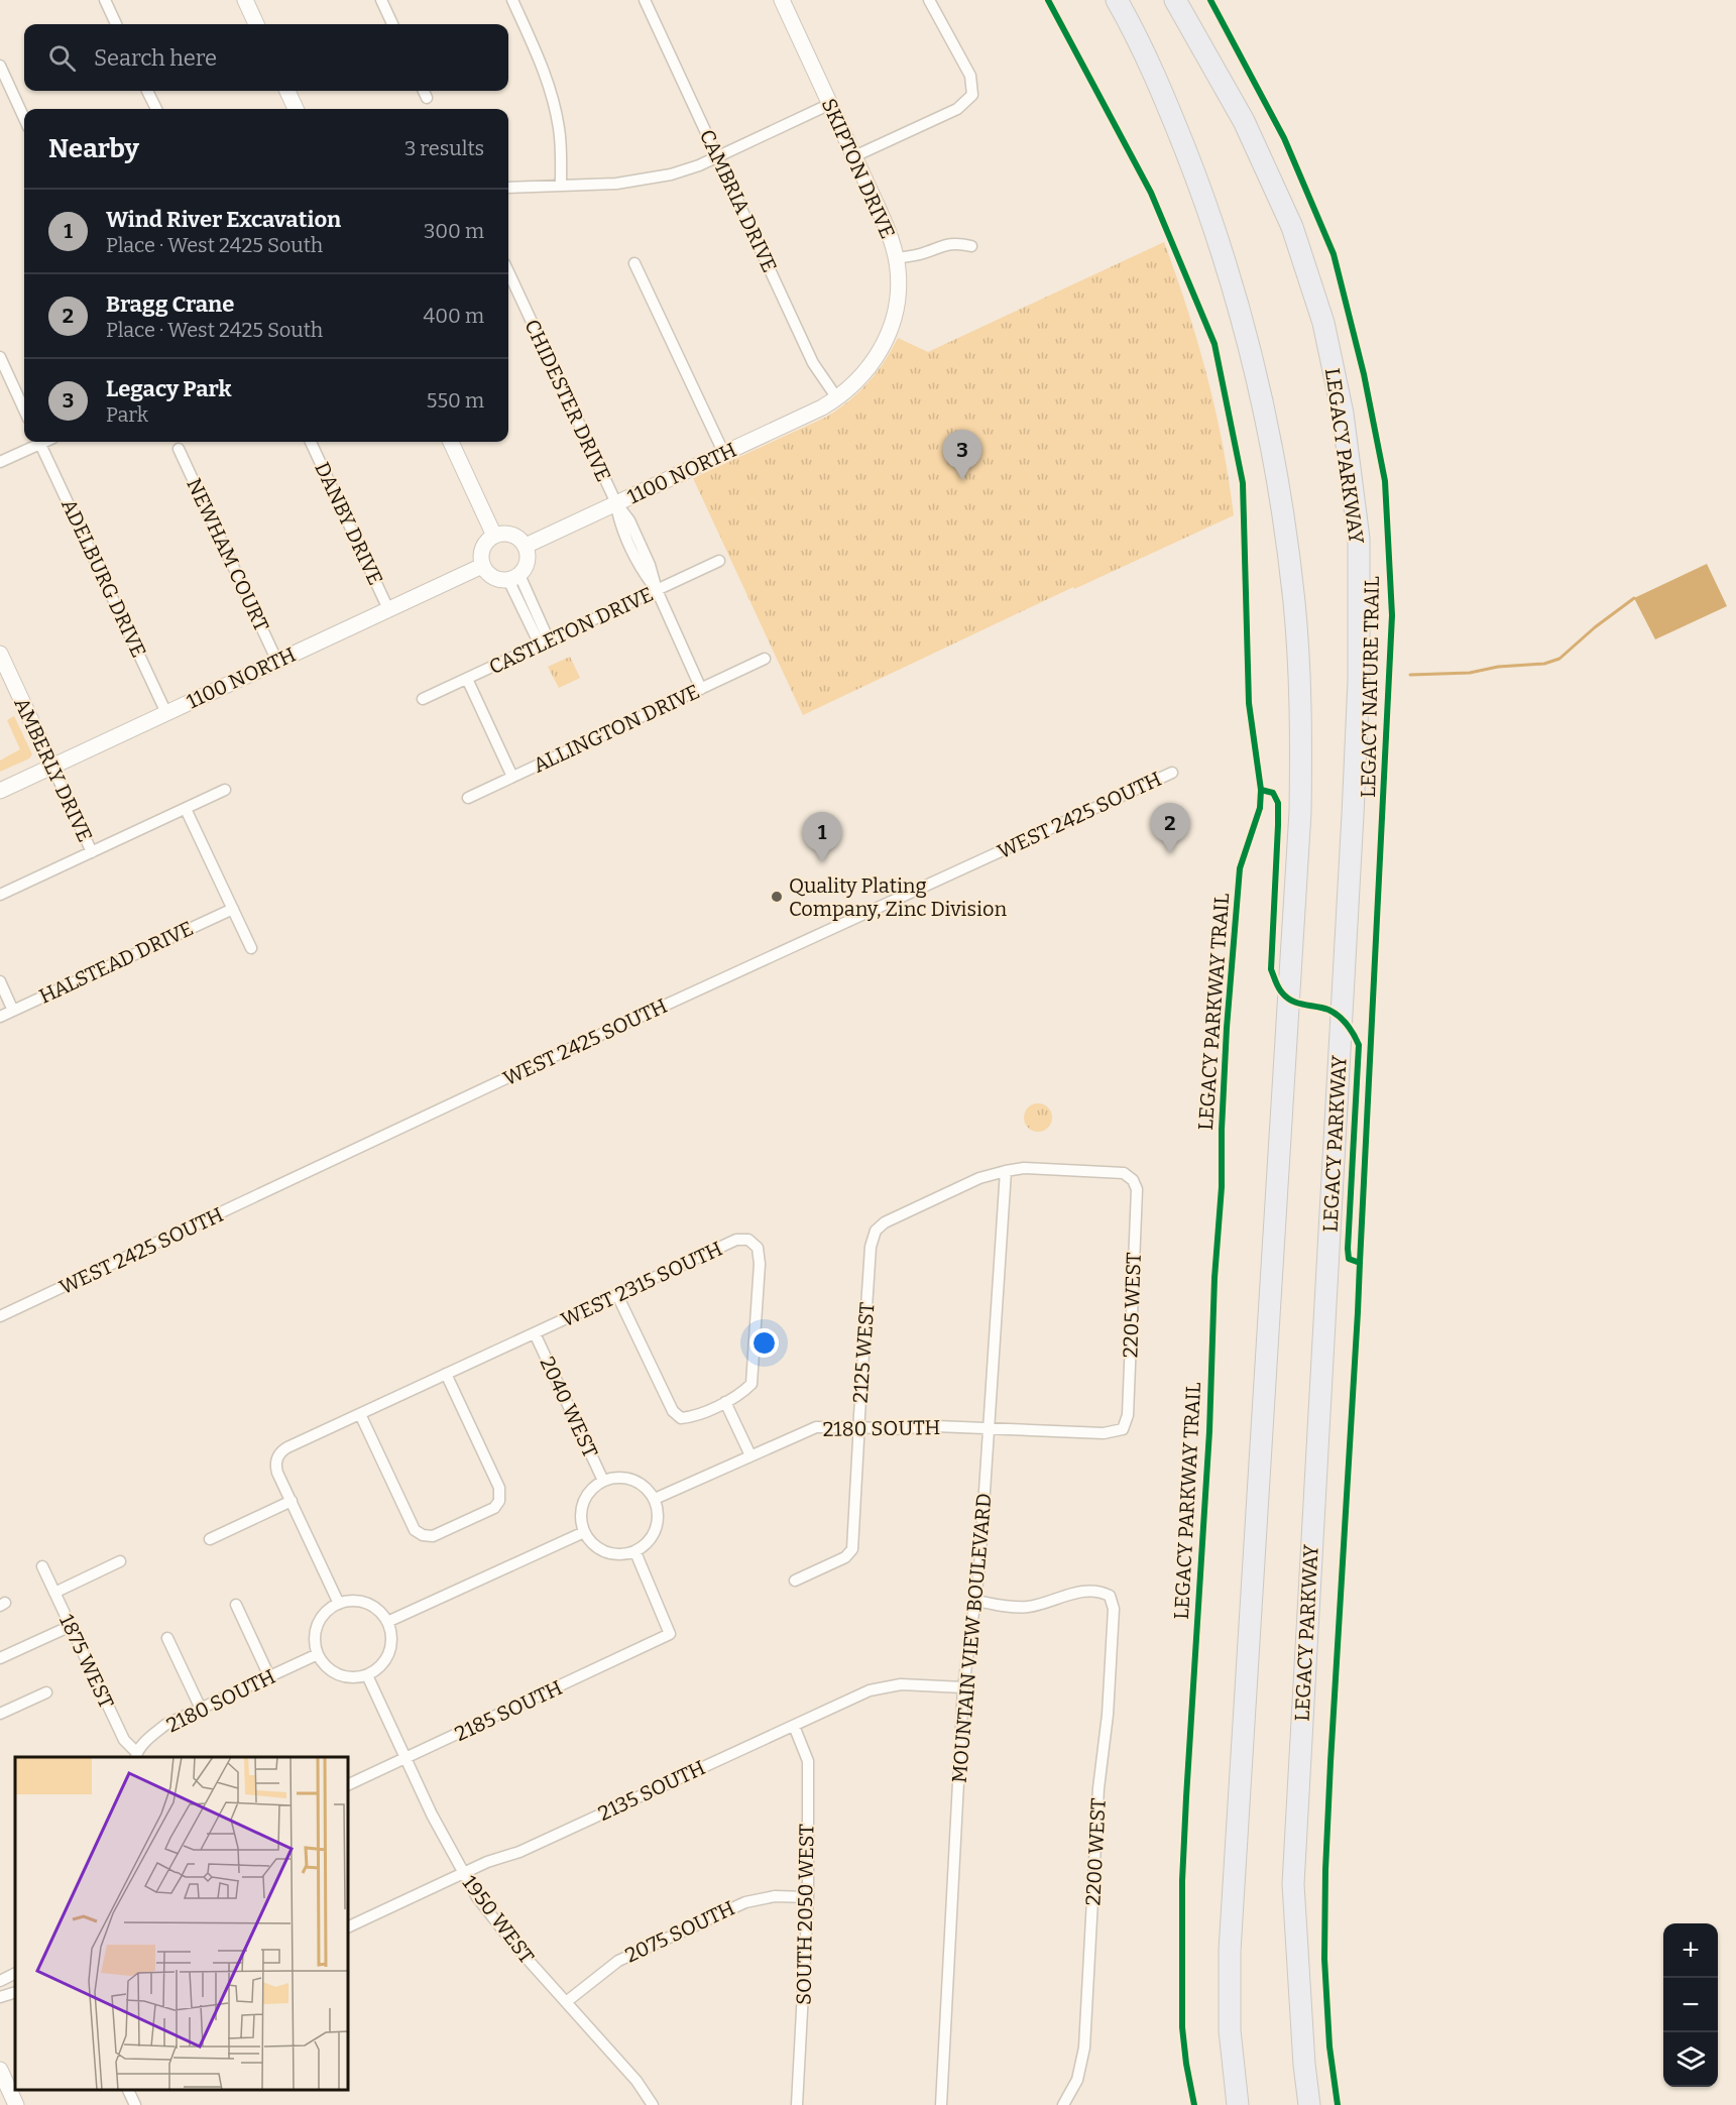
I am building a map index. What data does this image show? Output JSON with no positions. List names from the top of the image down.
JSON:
{
  "streets": {
    "highway": ["LEGACY PARKWAY"],
    "street": [
      "SKIPTON DRIVE",
      "CAMBRIA DRIVE",
      "CHIDESTER DRIVE",
      "1100 NORTH",
      "DANBY DRIVE",
      "NEWHAM COURT",
      "ADELBURG DRIVE",
      "CASTLETON DRIVE",
      "ALLINGTON DRIVE",
      "AMBERLY DRIVE",
      "WEST 2425 SOUTH",
      "HALSTEAD DRIVE",
      "WEST 2315 SOUTH",
      "2205 WEST",
      "2125 WEST",
      "2040 WEST",
      "2180 SOUTH",
      "MOUNTAIN VIEW BOULEVARD",
      "1875 WEST",
      "2185 SOUTH",
      "2135 SOUTH",
      "2200 WEST",
      "SOUTH 2050 WEST",
      "1950 WEST",
      "2075 SOUTH"
    ],
    "cycle path": ["LEGACY NATURE TRAIL", "LEGACY PARKWAY TRAIL"]
  },
  "crossings": [
    ["SKIPTON DRIVE", "CAMBRIA DRIVE"],
    ["SKIPTON DRIVE", "1100 NORTH"],
    ["CAMBRIA DRIVE", "1100 NORTH"],
    ["CHIDESTER DRIVE", "1100 NORTH"],
    ["CHIDESTER DRIVE", "CASTLETON DRIVE"],
    ["CHIDESTER DRIVE", "ALLINGTON DRIVE"],
    ["1100 NORTH", "DANBY DRIVE"],
    ["1100 NORTH", "NEWHAM COURT"],
    ["1100 NORTH", "ADELBURG DRIVE"],
    ["1100 NORTH", "AMBERLY DRIVE"],
    ["WEST 2315 SOUTH", "2040 WEST"],
    ["2205 WEST", "2125 WEST"],
    ["2205 WEST", "2180 SOUTH"],
    ["2205 WEST", "MOUNTAIN VIEW BOULEVARD"],
    ["2125 WEST", "2180 SOUTH"],
    ["2125 WEST", "MOUNTAIN VIEW BOULEVARD"],
    ["2040 WEST", "2180 SOUTH"],
    ["2040 WEST", "2185 SOUTH"],
    ["2180 SOUTH", "MOUNTAIN VIEW BOULEVARD"],
    ["2180 SOUTH", "1875 WEST"],
    ["2180 SOUTH", "2185 SOUTH"],
    ["2180 SOUTH", "1950 WEST"],
    ["MOUNTAIN VIEW BOULEVARD", "2135 SOUTH"],
    ["MOUNTAIN VIEW BOULEVARD", "2200 WEST"],
    ["2185 SOUTH", "1950 WEST"],
    ["2135 SOUTH", "SOUTH 2050 WEST"],
    ["2135 SOUTH", "1950 WEST"],
    ["SOUTH 2050 WEST", "2075 SOUTH"],
    ["1950 WEST", "2075 SOUTH"]
  ],
  "places": ["Quality Plating Company, Zinc Division"],
  "page": {
    "search": "Search here",
    "heading": ["Nearby", "3 results"],
    "list": [
      {
        "mark": "1",
        "name": "Wind River Excavation",
        "note": "Place · West 2425 South",
        "value": "300 m"
      },
      {
        "mark": "2",
        "name": "Bragg Crane",
        "note": "Place · West 2425 South",
        "value": "400 m"
      },
      {
        "mark": "3",
        "name": "Legacy Park",
        "note": "Park",
        "value": "550 m"
      }
    ],
    "pins": ["3", "2", "1"],
    "map_buttons": ["+", "−"]
  }
}
